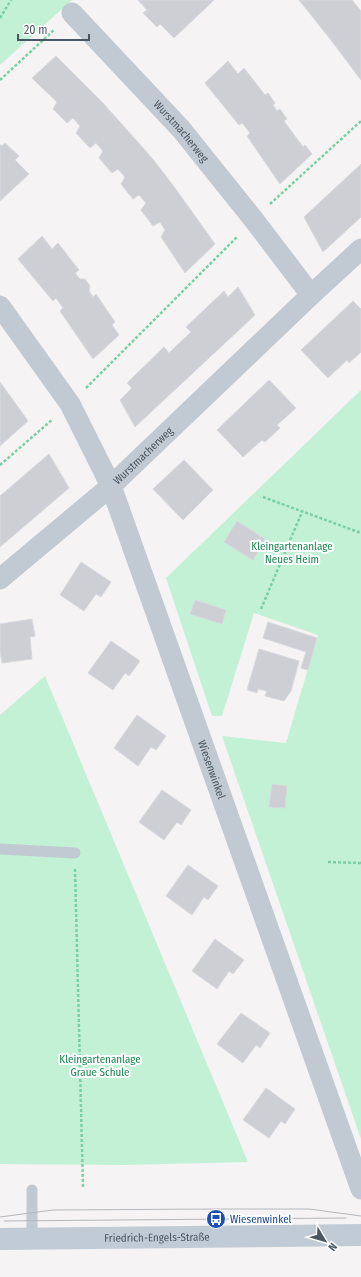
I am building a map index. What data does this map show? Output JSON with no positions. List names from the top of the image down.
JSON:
{
  "streets": {
    "main road": ["Friedrich-Engels-Straße"],
    "street": ["Wurstmacherweg", "Wiesenwinkel"]
  },
  "crossings": [
    ["Wurstmacherweg", "Wiesenwinkel"]
  ],
  "parks": ["Kleingartenanlage Neues Heim", "Kleingartenanlage Graue Schule"],
  "places": {
    "bus stop": ["Wiesenwinkel"]
  },
  "scale_bar": "20 m",
  "north": "bottom right"
}
